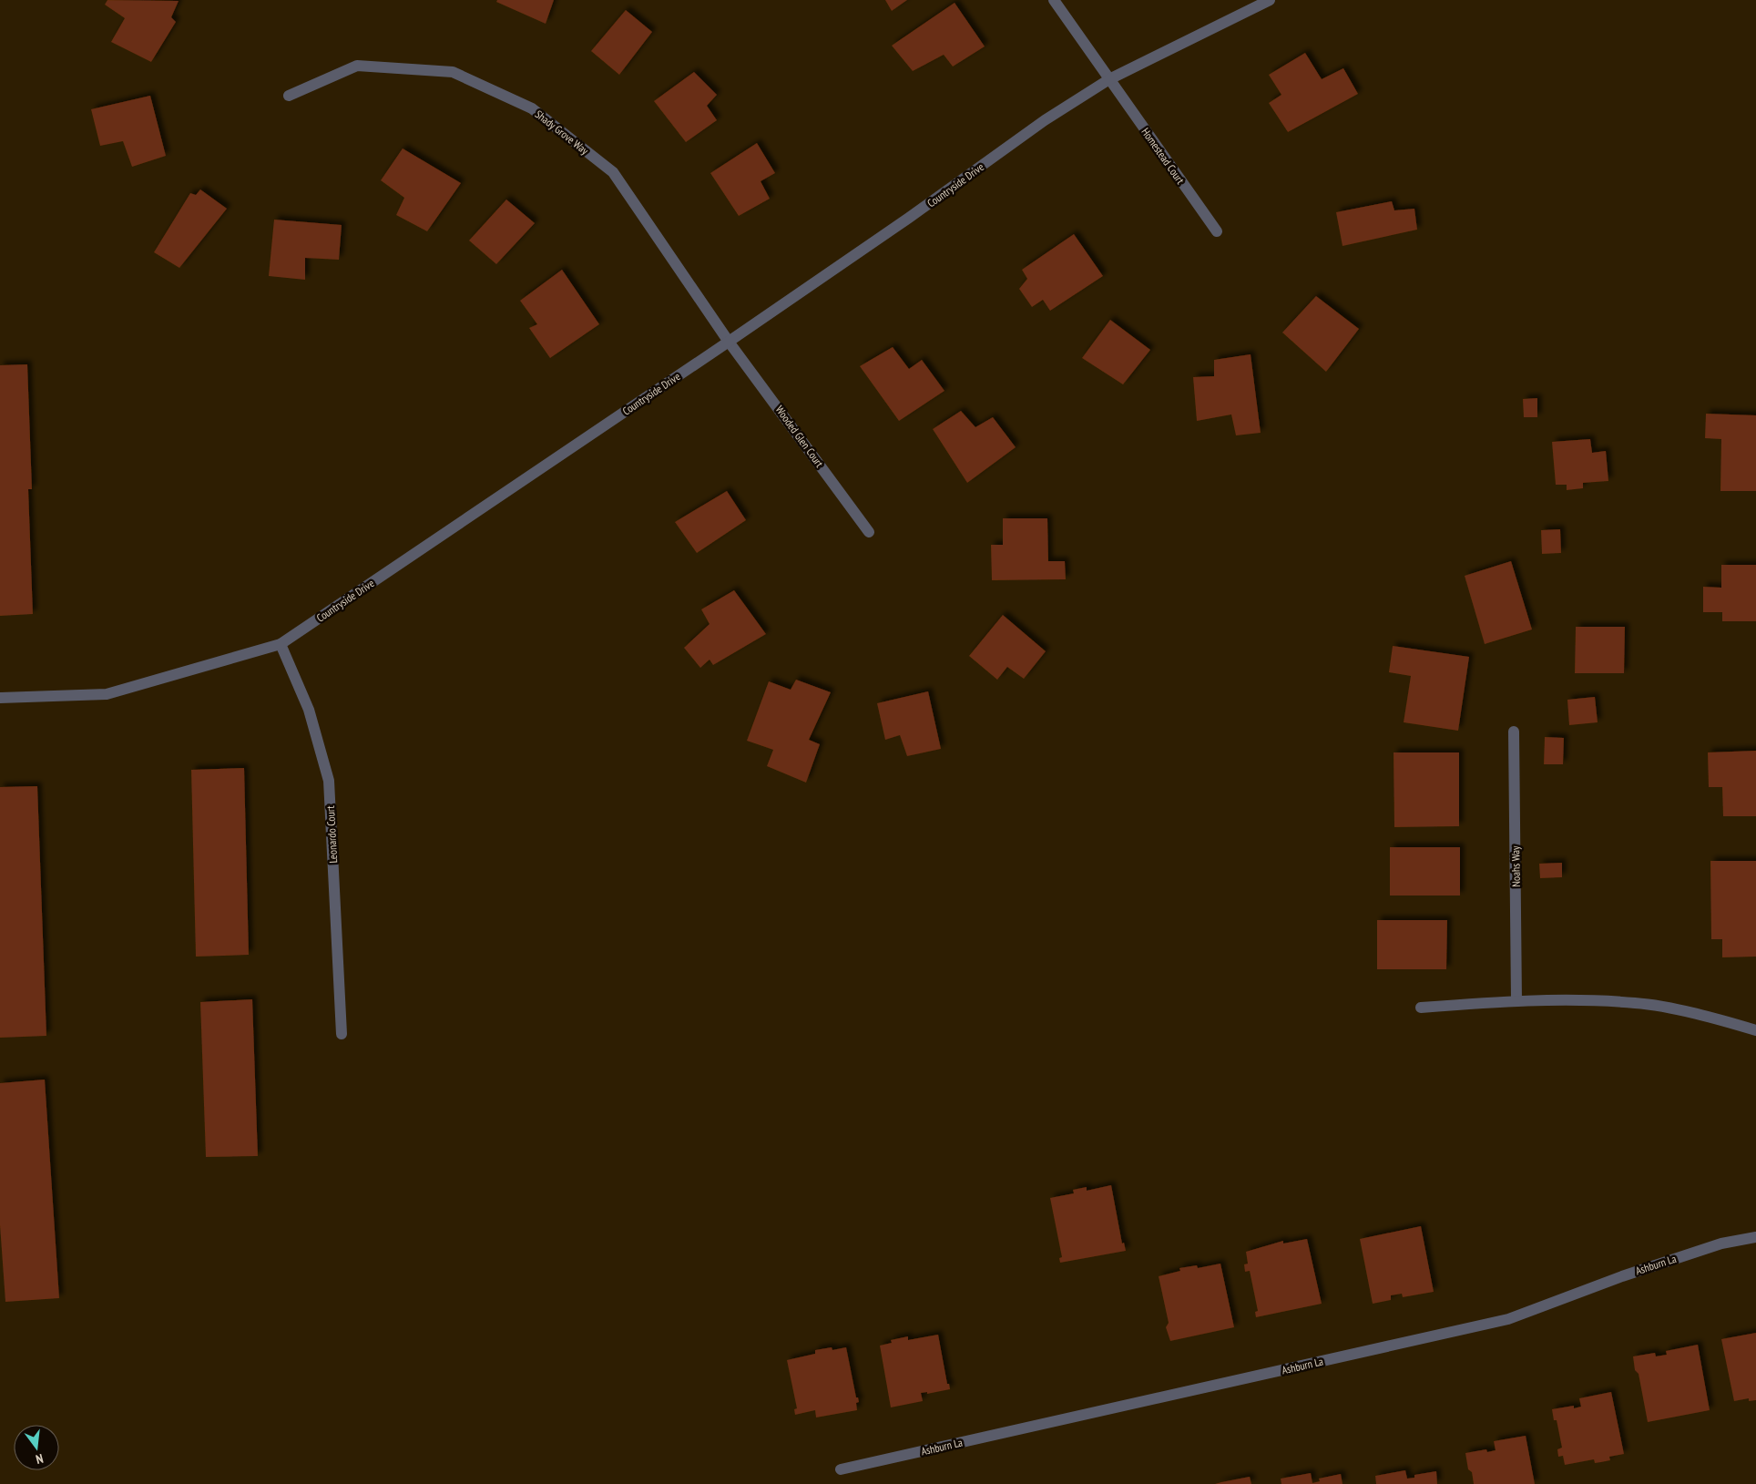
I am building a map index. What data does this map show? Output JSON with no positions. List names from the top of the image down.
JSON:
{
  "streets": {
    "street": [
      "Shady Grove Way",
      "Homestead Court",
      "Countryside Drive",
      "Wooded Glen Court",
      "Leonardo Court",
      "Noahs Way",
      "Ashburn La"
    ]
  },
  "crossings": [
    ["Shady Grove Way", "Countryside Drive"],
    ["Shady Grove Way", "Wooded Glen Court"],
    ["Homestead Court", "Countryside Drive"],
    ["Countryside Drive", "Wooded Glen Court"],
    ["Countryside Drive", "Leonardo Court"]
  ],
  "north": "bottom"
}
